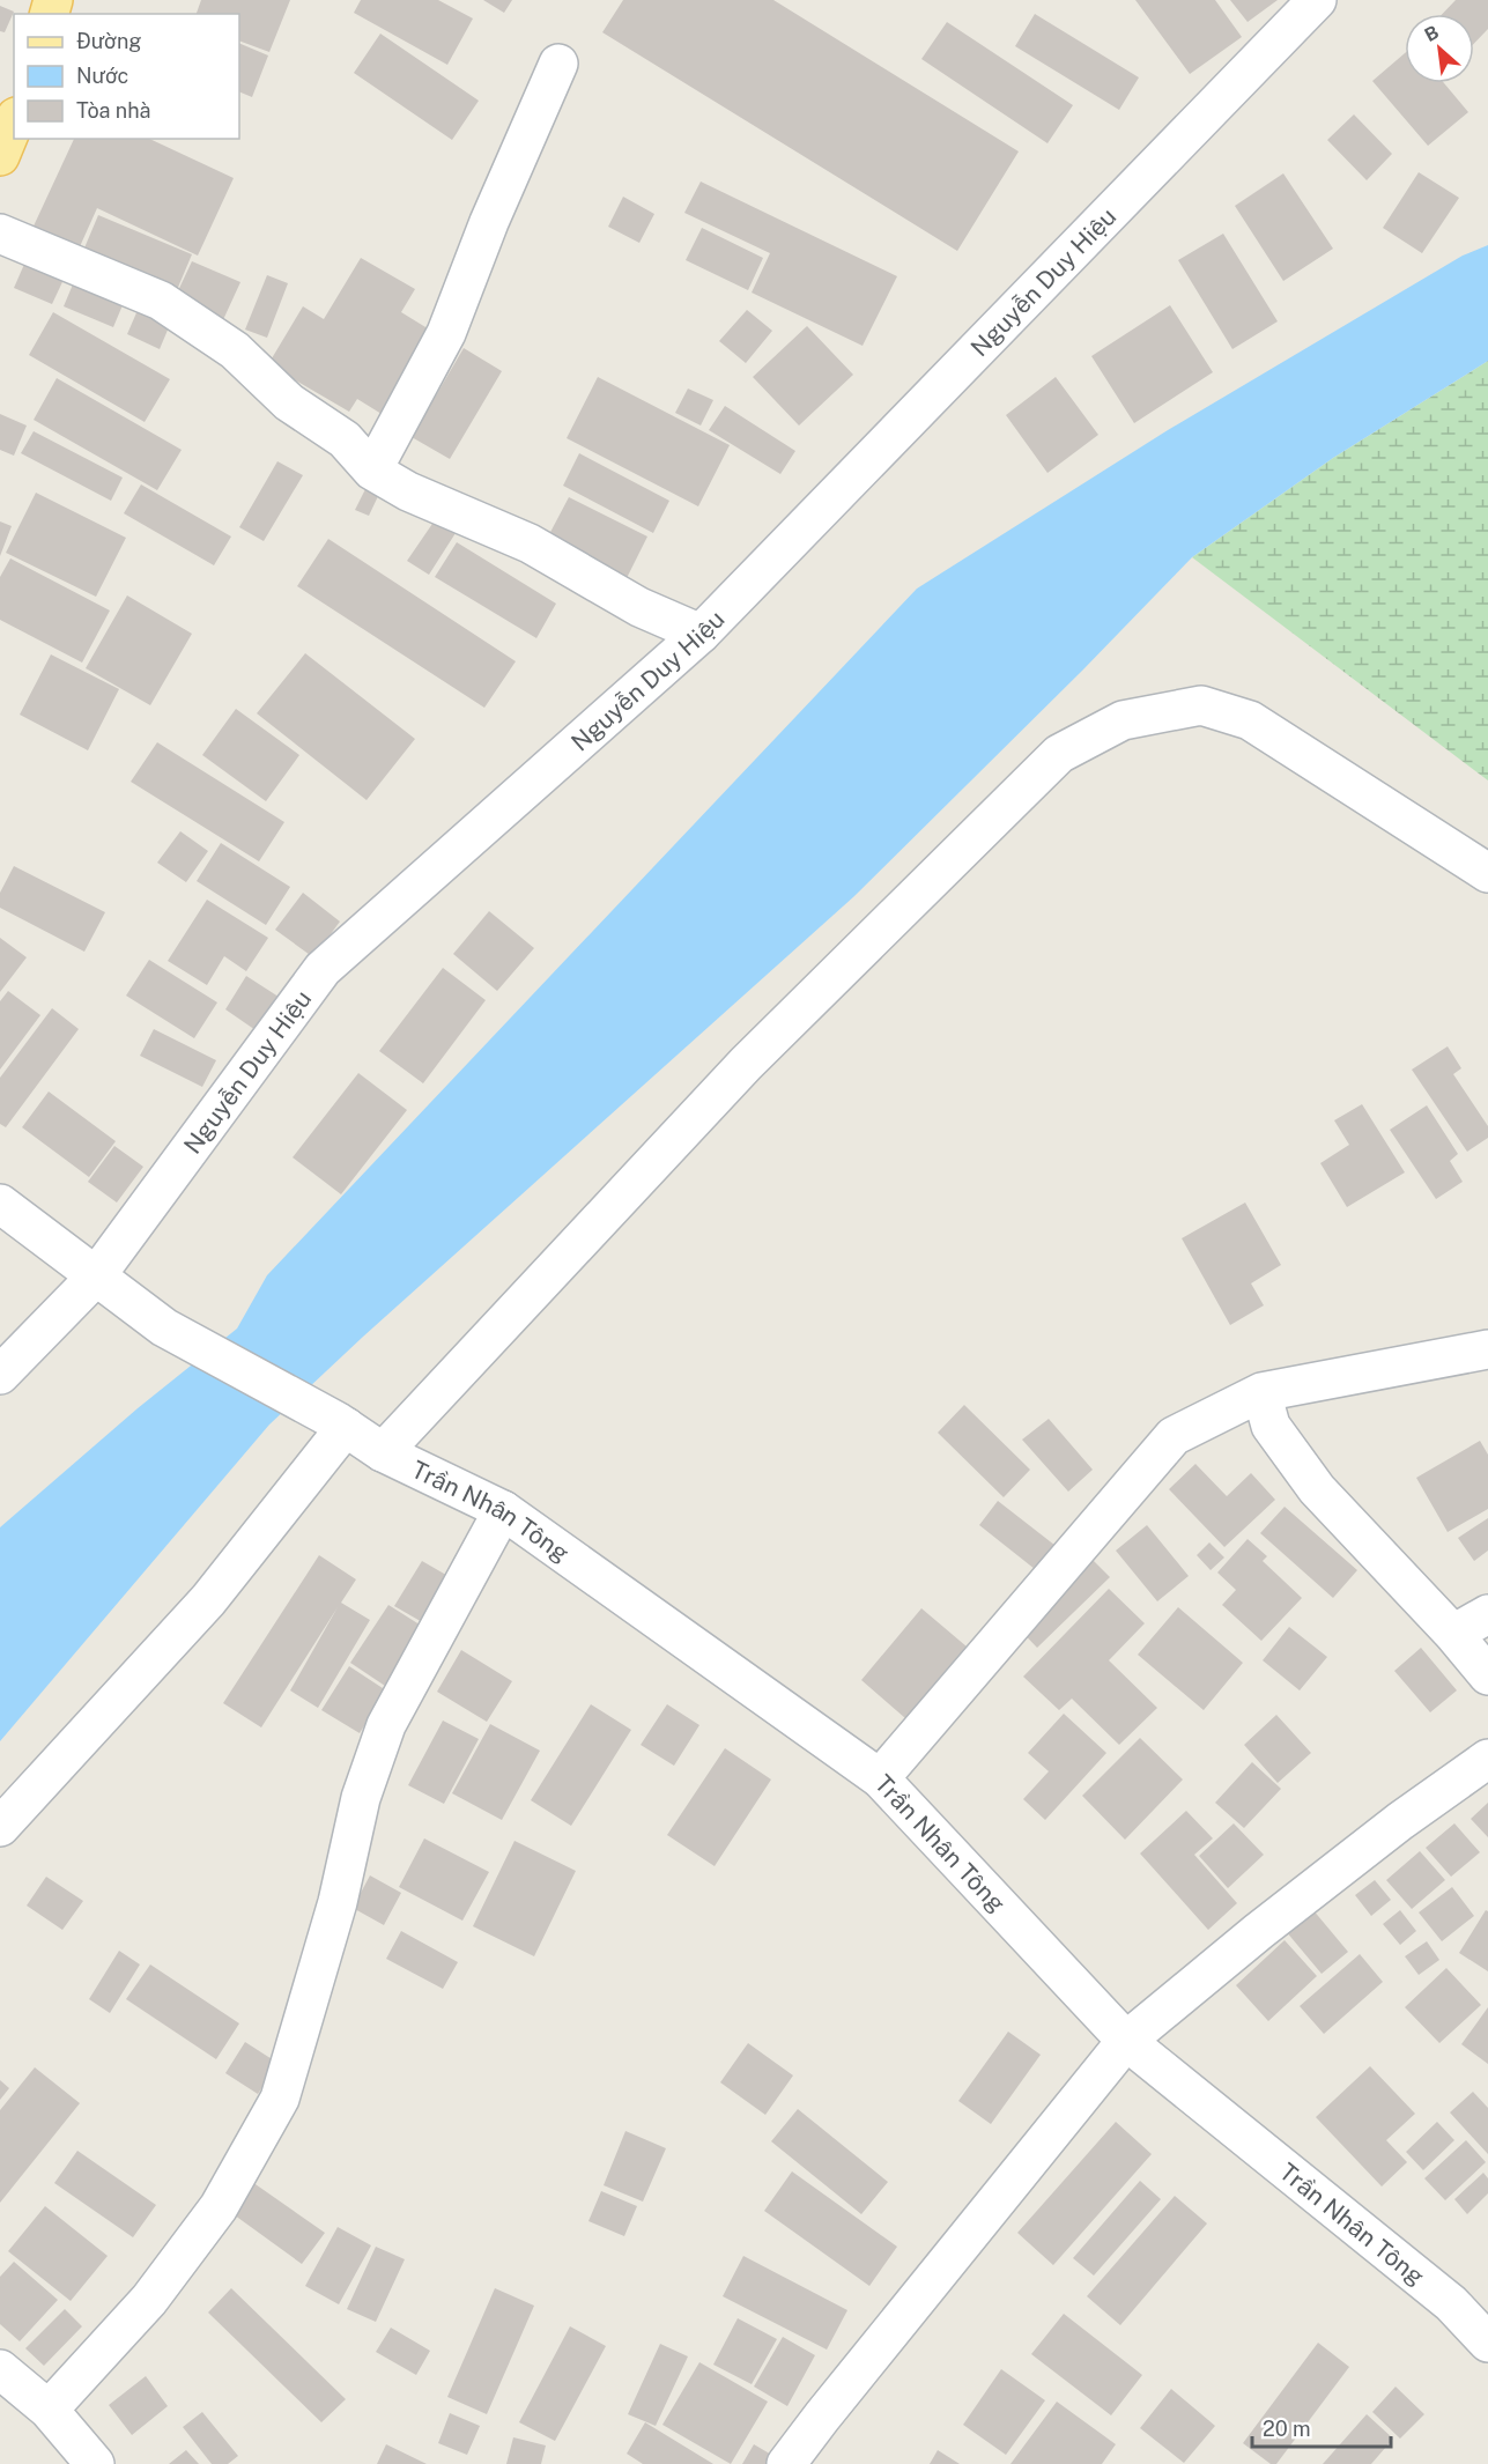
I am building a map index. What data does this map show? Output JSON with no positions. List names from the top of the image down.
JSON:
{
  "streets": {
    "street": ["Nguyễn Duy Hiệu", "Trần Nhân Tông"]
  },
  "crossings": [
    ["Nguyễn Duy Hiệu", "Trần Nhân Tông"]
  ],
  "legend": ["Đường", "Nước", "Tòa nhà"],
  "scale_bar": "20 m",
  "north": "top left"
}
